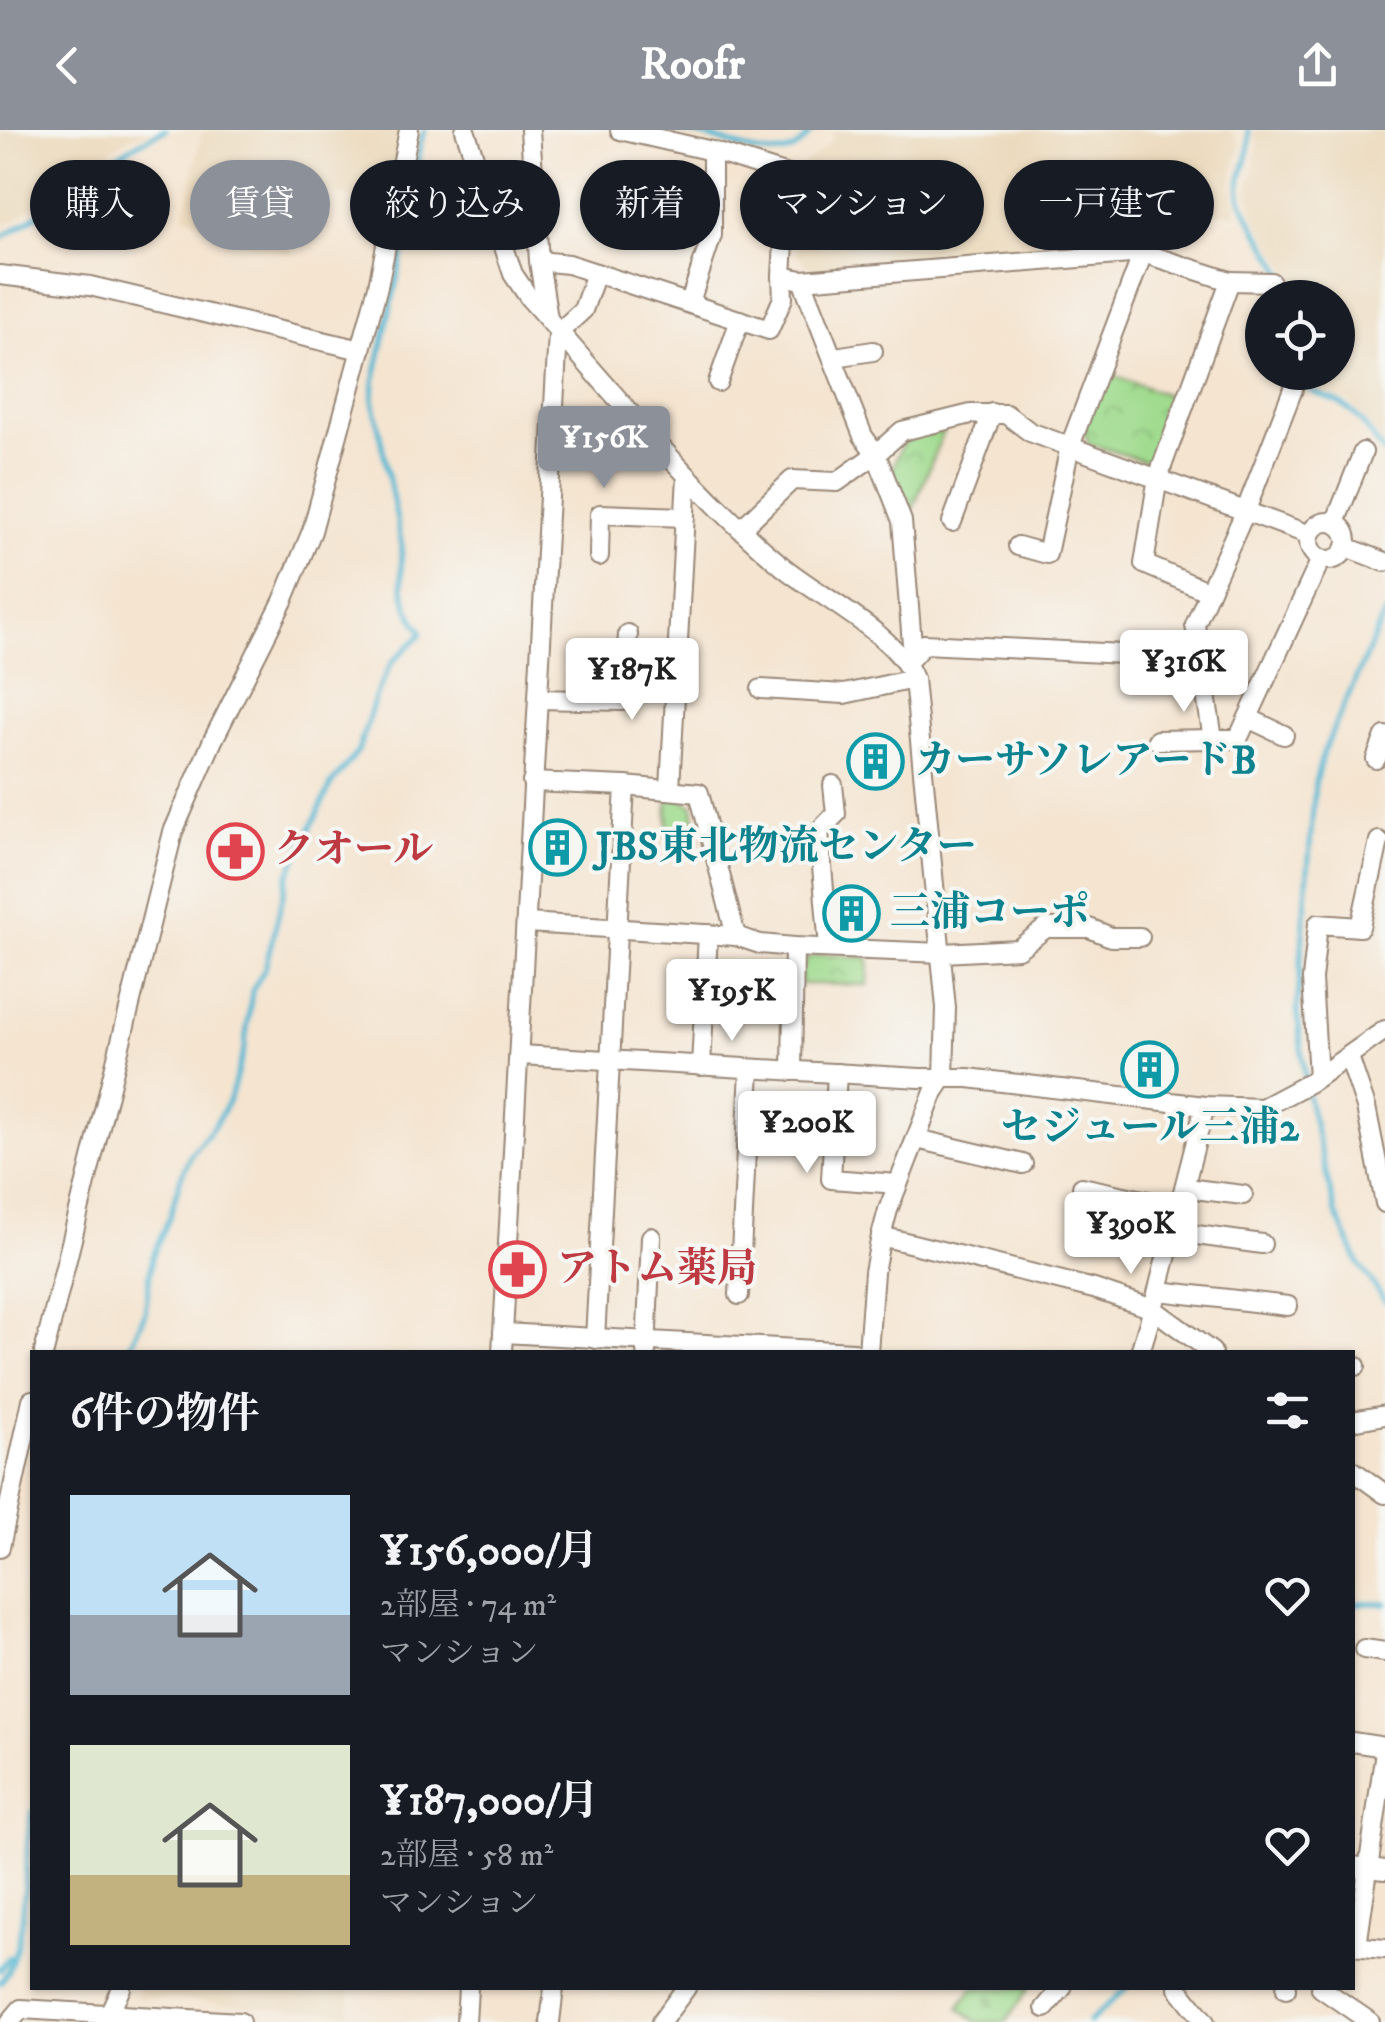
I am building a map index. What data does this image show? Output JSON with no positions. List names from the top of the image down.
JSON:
{
  "places": {
    "building": [
      "カーサソレアードB",
      "JBS東北物流センター",
      "三浦コーポ",
      "セジュール三浦2"
    ],
    "pharmacy": ["クオール", "アトム薬局"]
  },
  "page": {
    "header": "Roofr",
    "chip": [
      "購入",
      "賃貸",
      "絞り込み",
      "新着",
      "マンション",
      "一戸建て"
    ],
    "price": [
      "¥156K",
      "¥316K",
      "¥187K",
      "¥195K",
      "¥200K",
      "¥390K"
    ],
    "heading": "6件の物件",
    "list": [
      {
        "name": "¥156,000/月",
        "note": "2部屋 · 74 m² · マンション"
      },
      {
        "name": "¥187,000/月",
        "note": "2部屋 · 58 m² · マンション"
      }
    ]
  }
}
